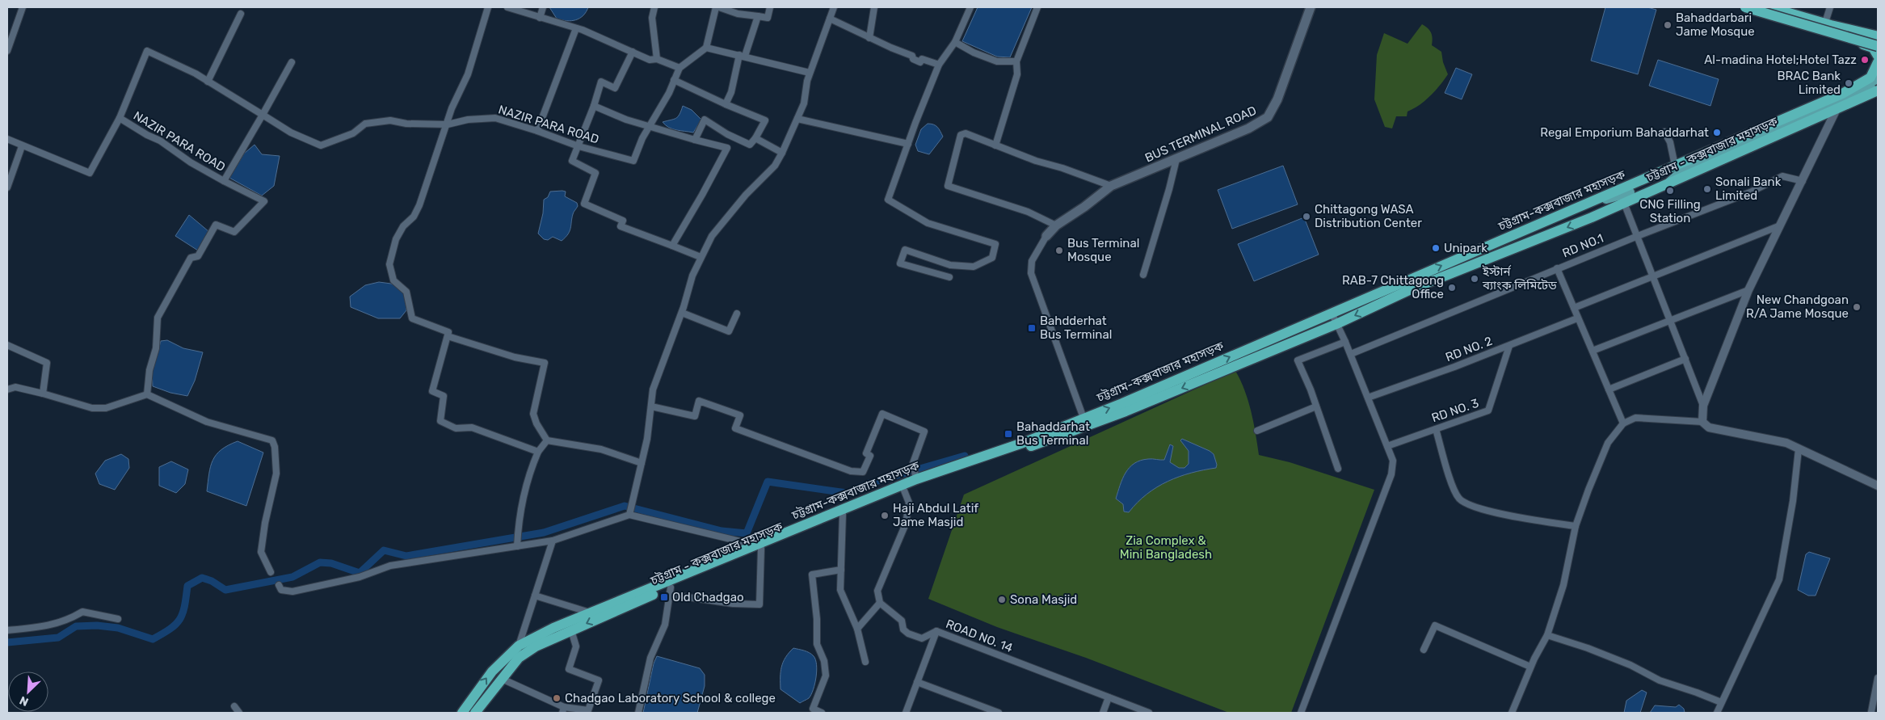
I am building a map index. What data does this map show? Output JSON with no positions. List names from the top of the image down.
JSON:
{
  "streets": {
    "highway": ["চট্টগ্রাম - কক্সবাজার মহাসড়ক", "চট্টগ্রাম-কক্সবাজার মহাসড়ক"],
    "main road": ["BUS TERMINAL ROAD"],
    "street": [
      "NAZIR PARA ROAD",
      "RD NO.1",
      "RD NO. 2",
      "RD NO. 3",
      "ROAD NO. 14"
    ]
  },
  "crossings": [
    ["চট্টগ্রাম - কক্সবাজার মহাসড়ক", "চট্টগ্রাম-কক্সবাজার মহাসড়ক"],
    ["RD NO. 2", "RD NO. 3"]
  ],
  "one_way": ["চট্টগ্রাম - কক্সবাজার মহাসড়ক", "চট্টগ্রাম-কক্সবাজার মহাসড়ক"],
  "parks": ["Zia Complex & Mini Bangladesh"],
  "places": {
    "other": [
      "Bahaddarbari Jame Mosque",
      "Al-madina Hotel;Hotel Tazz",
      "BRAC Bank Limited",
      "Regal Emporium Bahaddarhat",
      "Sonali Bank Limited",
      "CNG Filling Station",
      "Chittagong WASA Distribution Center",
      "Unipark",
      "Bus Terminal Mosque",
      "ইস্টার্ন ব্যাংক লিমিটেড",
      "RAB-7 Chittagong Office",
      "New Chandgoan R/A Jame Mosque",
      "Haji Abdul Latif Jame Masjid",
      "Sona Masjid",
      "Chadgao Laboratory School & college"
    ],
    "transit": ["Bahdderhat Bus Terminal", "Bahaddarhat Bus Terminal", "Old Chadgao"]
  },
  "north": "bottom left"
}
